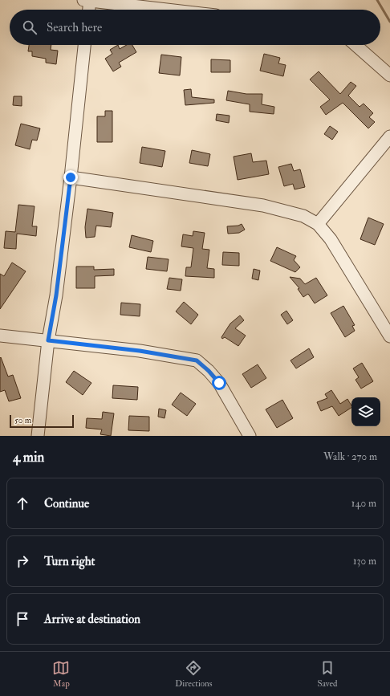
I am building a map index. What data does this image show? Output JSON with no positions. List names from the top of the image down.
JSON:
{
  "scale_bar": "50 m",
  "page": {
    "search": "Search here",
    "scale": "50 m",
    "heading": ["4 min", "Walk · 270 m"],
    "list": [
      ["Continue", "140 m"],
      ["Turn right", "130 m"],
      "Arrive at destination"
    ],
    "nav": ["Map", "Directions", "Saved"]
  }
}
